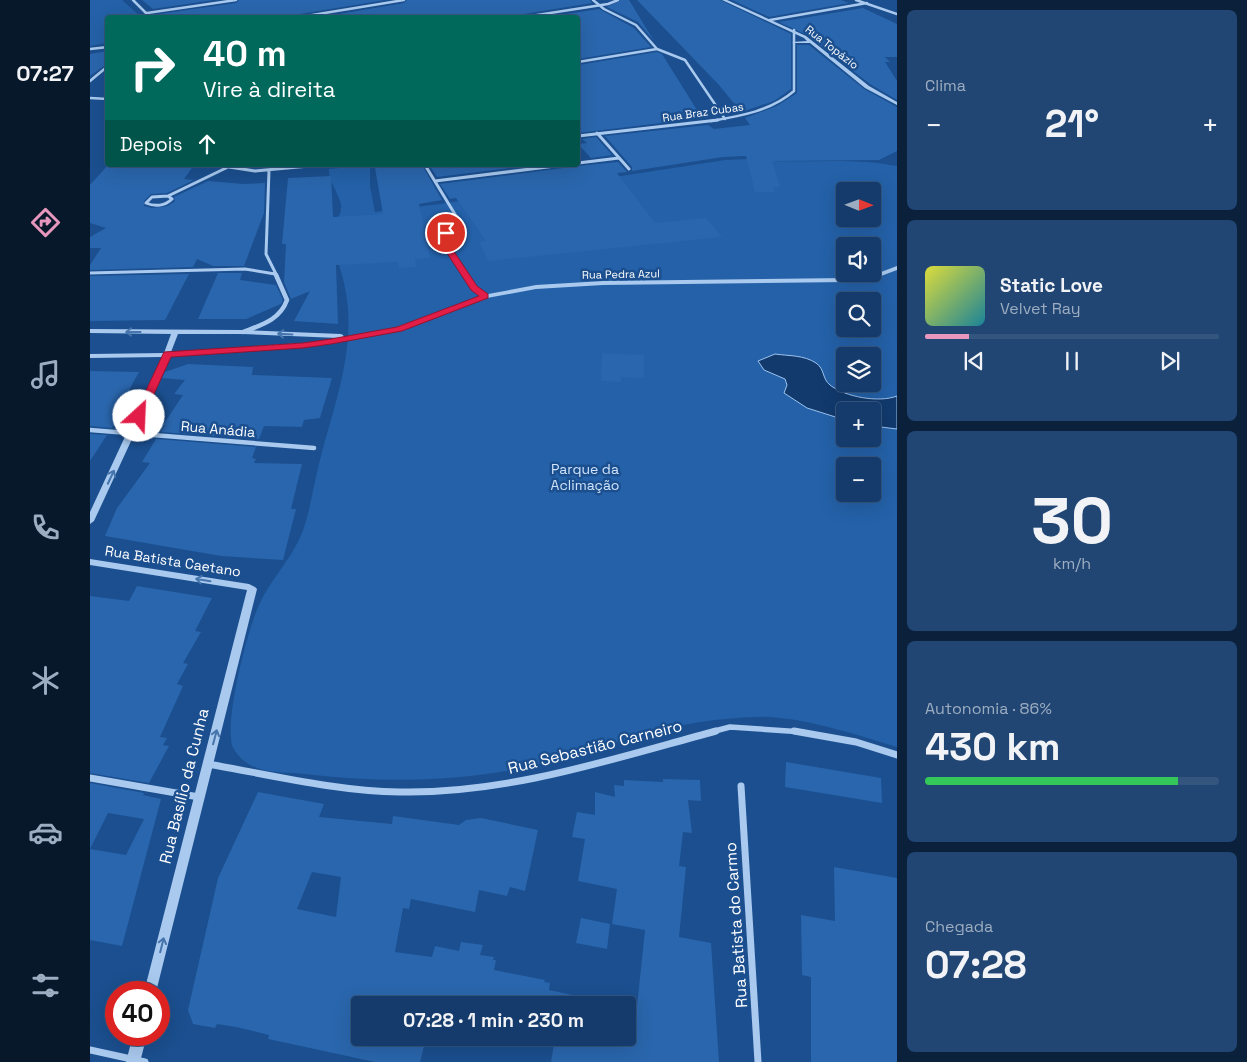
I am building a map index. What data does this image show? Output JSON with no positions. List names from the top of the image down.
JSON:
{
  "streets": {
    "street": [
      "Rua Topázio",
      "Rua Braz Cubas",
      "Rua Pedra Azul",
      "Rua Anádia",
      "Rua Batista Caetano",
      "Rua Sebastião Carneiro",
      "Rua Basílio da Cunha",
      "Rua Batista do Carmo"
    ]
  },
  "crossings": [
    ["Rua Topázio", "Rua Braz Cubas"],
    ["Rua Batista Caetano", "Rua Basílio da Cunha"],
    ["Rua Sebastião Carneiro", "Rua Basílio da Cunha"]
  ],
  "one_way": ["Rua Batista Caetano", "Rua Basílio da Cunha"],
  "parks": ["Parque da Aclimação"],
  "north": "right",
  "page": {
    "tabs": "07:27",
    "tile": [
      "Clima",
      ["30", "km/h"],
      ["Autonomia · 86%", "430 km"],
      ["Chegada", "07:28"]
    ],
    "turn": ["40 m", "Vire à direita"],
    "heat": ["−", "21°", "+"],
    "then": "Depois",
    "map_buttons": ["+", "−"],
    "song": ["Static Love", "Velvet Ray"],
    "limit": "40",
    "trip": "07:28 · 1 min · 230 m"
  }
}
